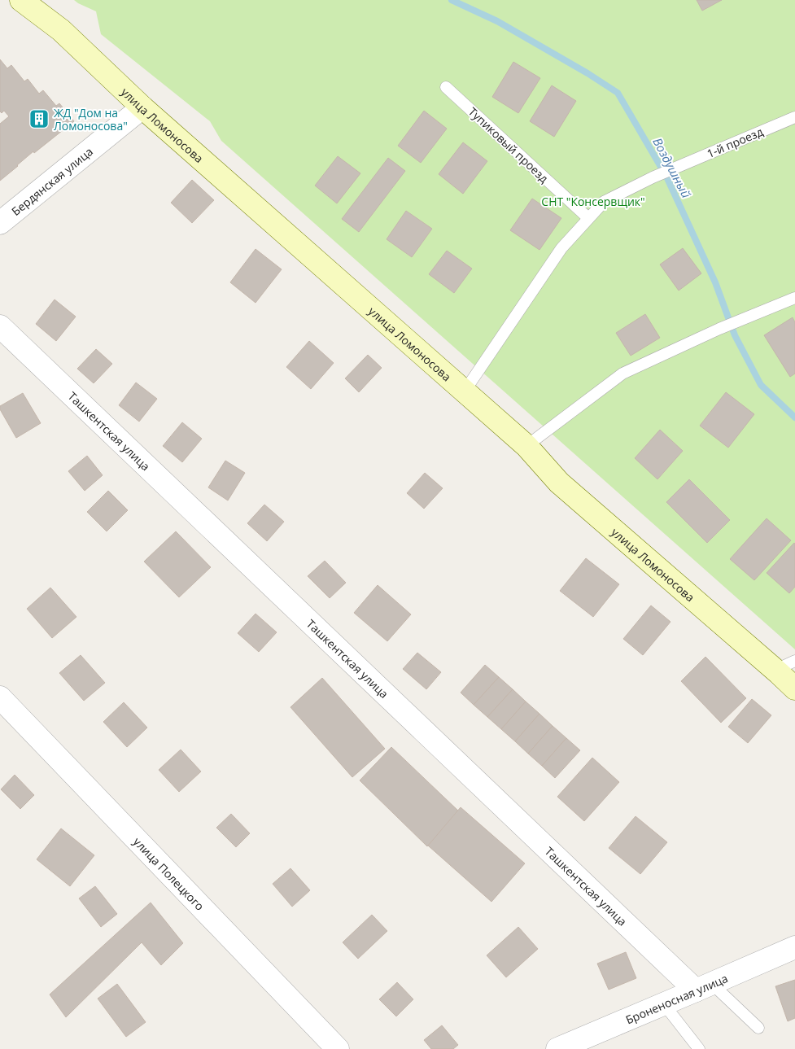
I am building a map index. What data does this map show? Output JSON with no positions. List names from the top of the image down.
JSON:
{
  "streets": {
    "main road": ["улица Ломоносова"],
    "street": [
      "Бердянская улица",
      "Ташкентская улица",
      "улица Полецкого",
      "Броненосная улица"
    ],
    "lane": ["1-й проезд", "Тупиковый проезд"]
  },
  "crossings": [
    ["улица Ломоносова", "1-й проезд"],
    ["улица Ломоносова", "Бердянская улица"],
    ["1-й проезд", "Тупиковый проезд"],
    ["Ташкентская улица", "Броненосная улица"]
  ],
  "water": ["Воздушный"],
  "parks": ["СНТ \"Консервщик\""],
  "places": {
    "building": ["ЖД \"Дом на Ломоносова\""]
  }
}
